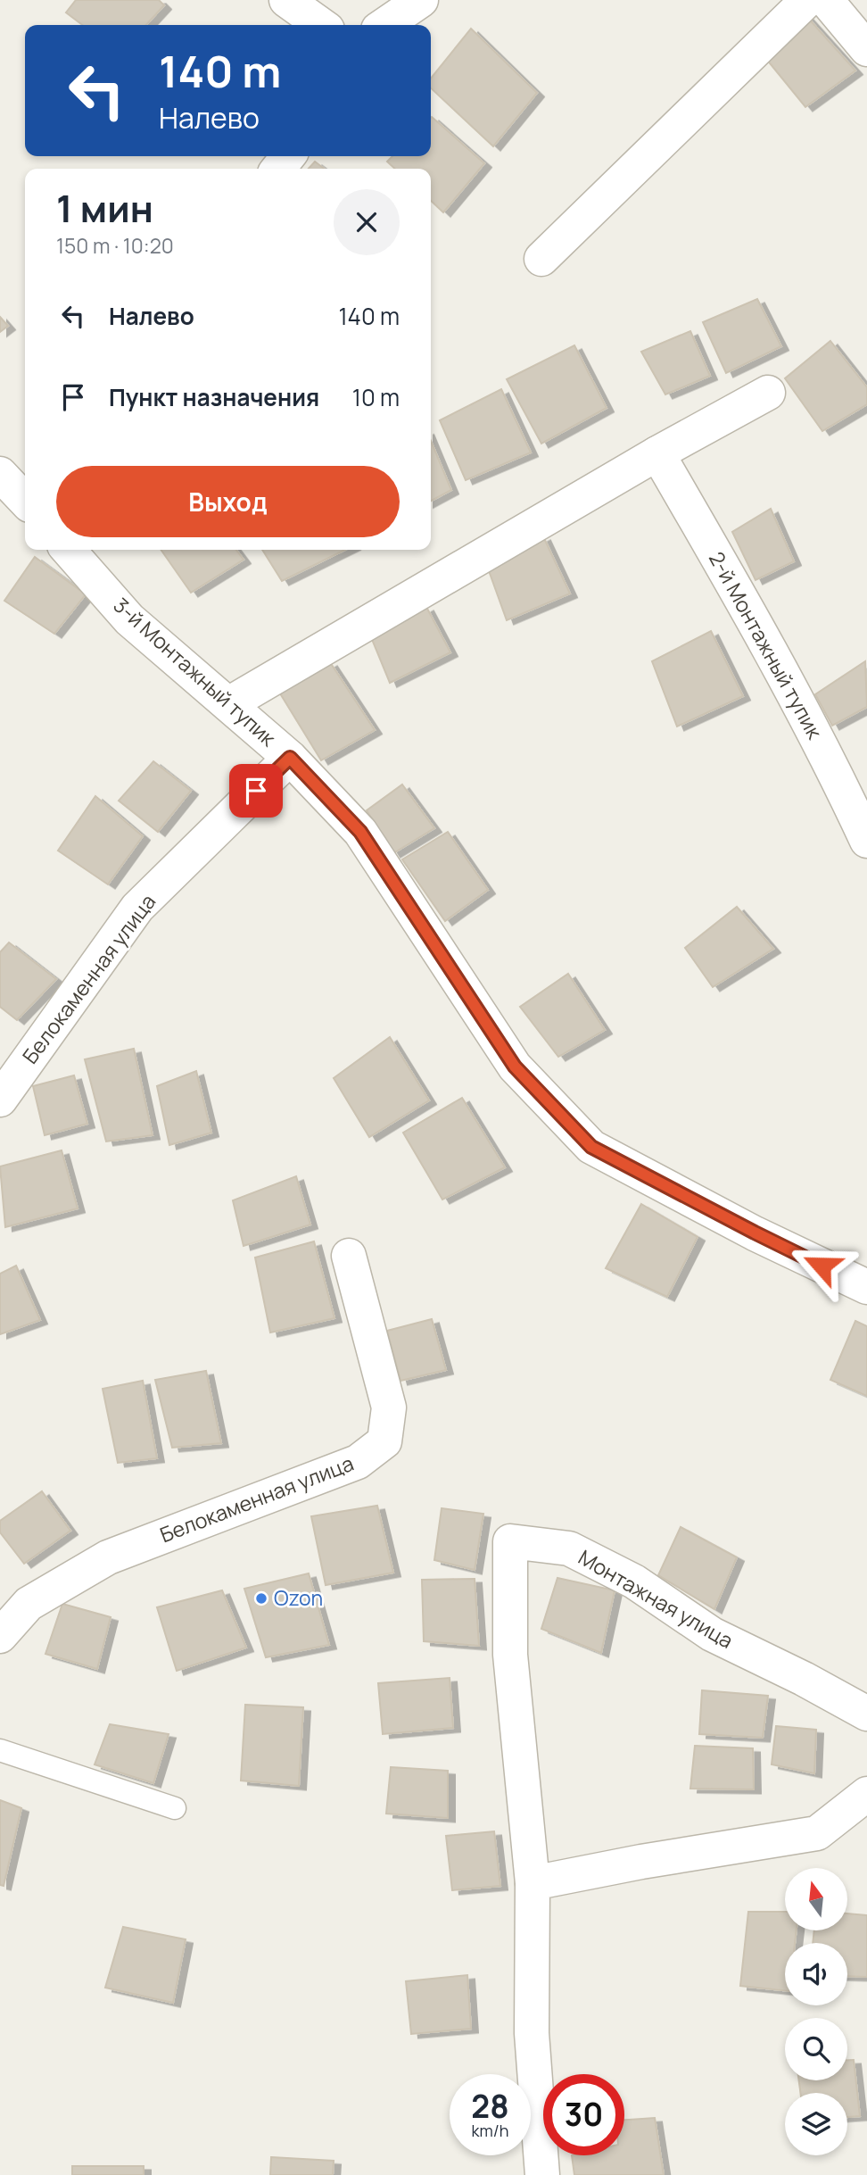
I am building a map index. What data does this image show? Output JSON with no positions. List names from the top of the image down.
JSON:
{
  "streets": {
    "street": [
      "2-й Монтажный тупик",
      "3-й Монтажный тупик",
      "Белокаменная улица",
      "Монтажная улица"
    ]
  },
  "crossings": [
    ["3-й Монтажный тупик", "Белокаменная улица"]
  ],
  "places": ["Ozon"],
  "north": "top",
  "page": {
    "turn": ["140 m", "Налево"],
    "heading": ["1 мин", "150 m · 10:20"],
    "list": [
      {
        "name": "Налево",
        "value": "140 m"
      },
      {
        "name": "Пункт назначения",
        "value": "10 m"
      }
    ],
    "buttons": "Выход",
    "speed": "28 km/h",
    "limit": "30"
  }
}
